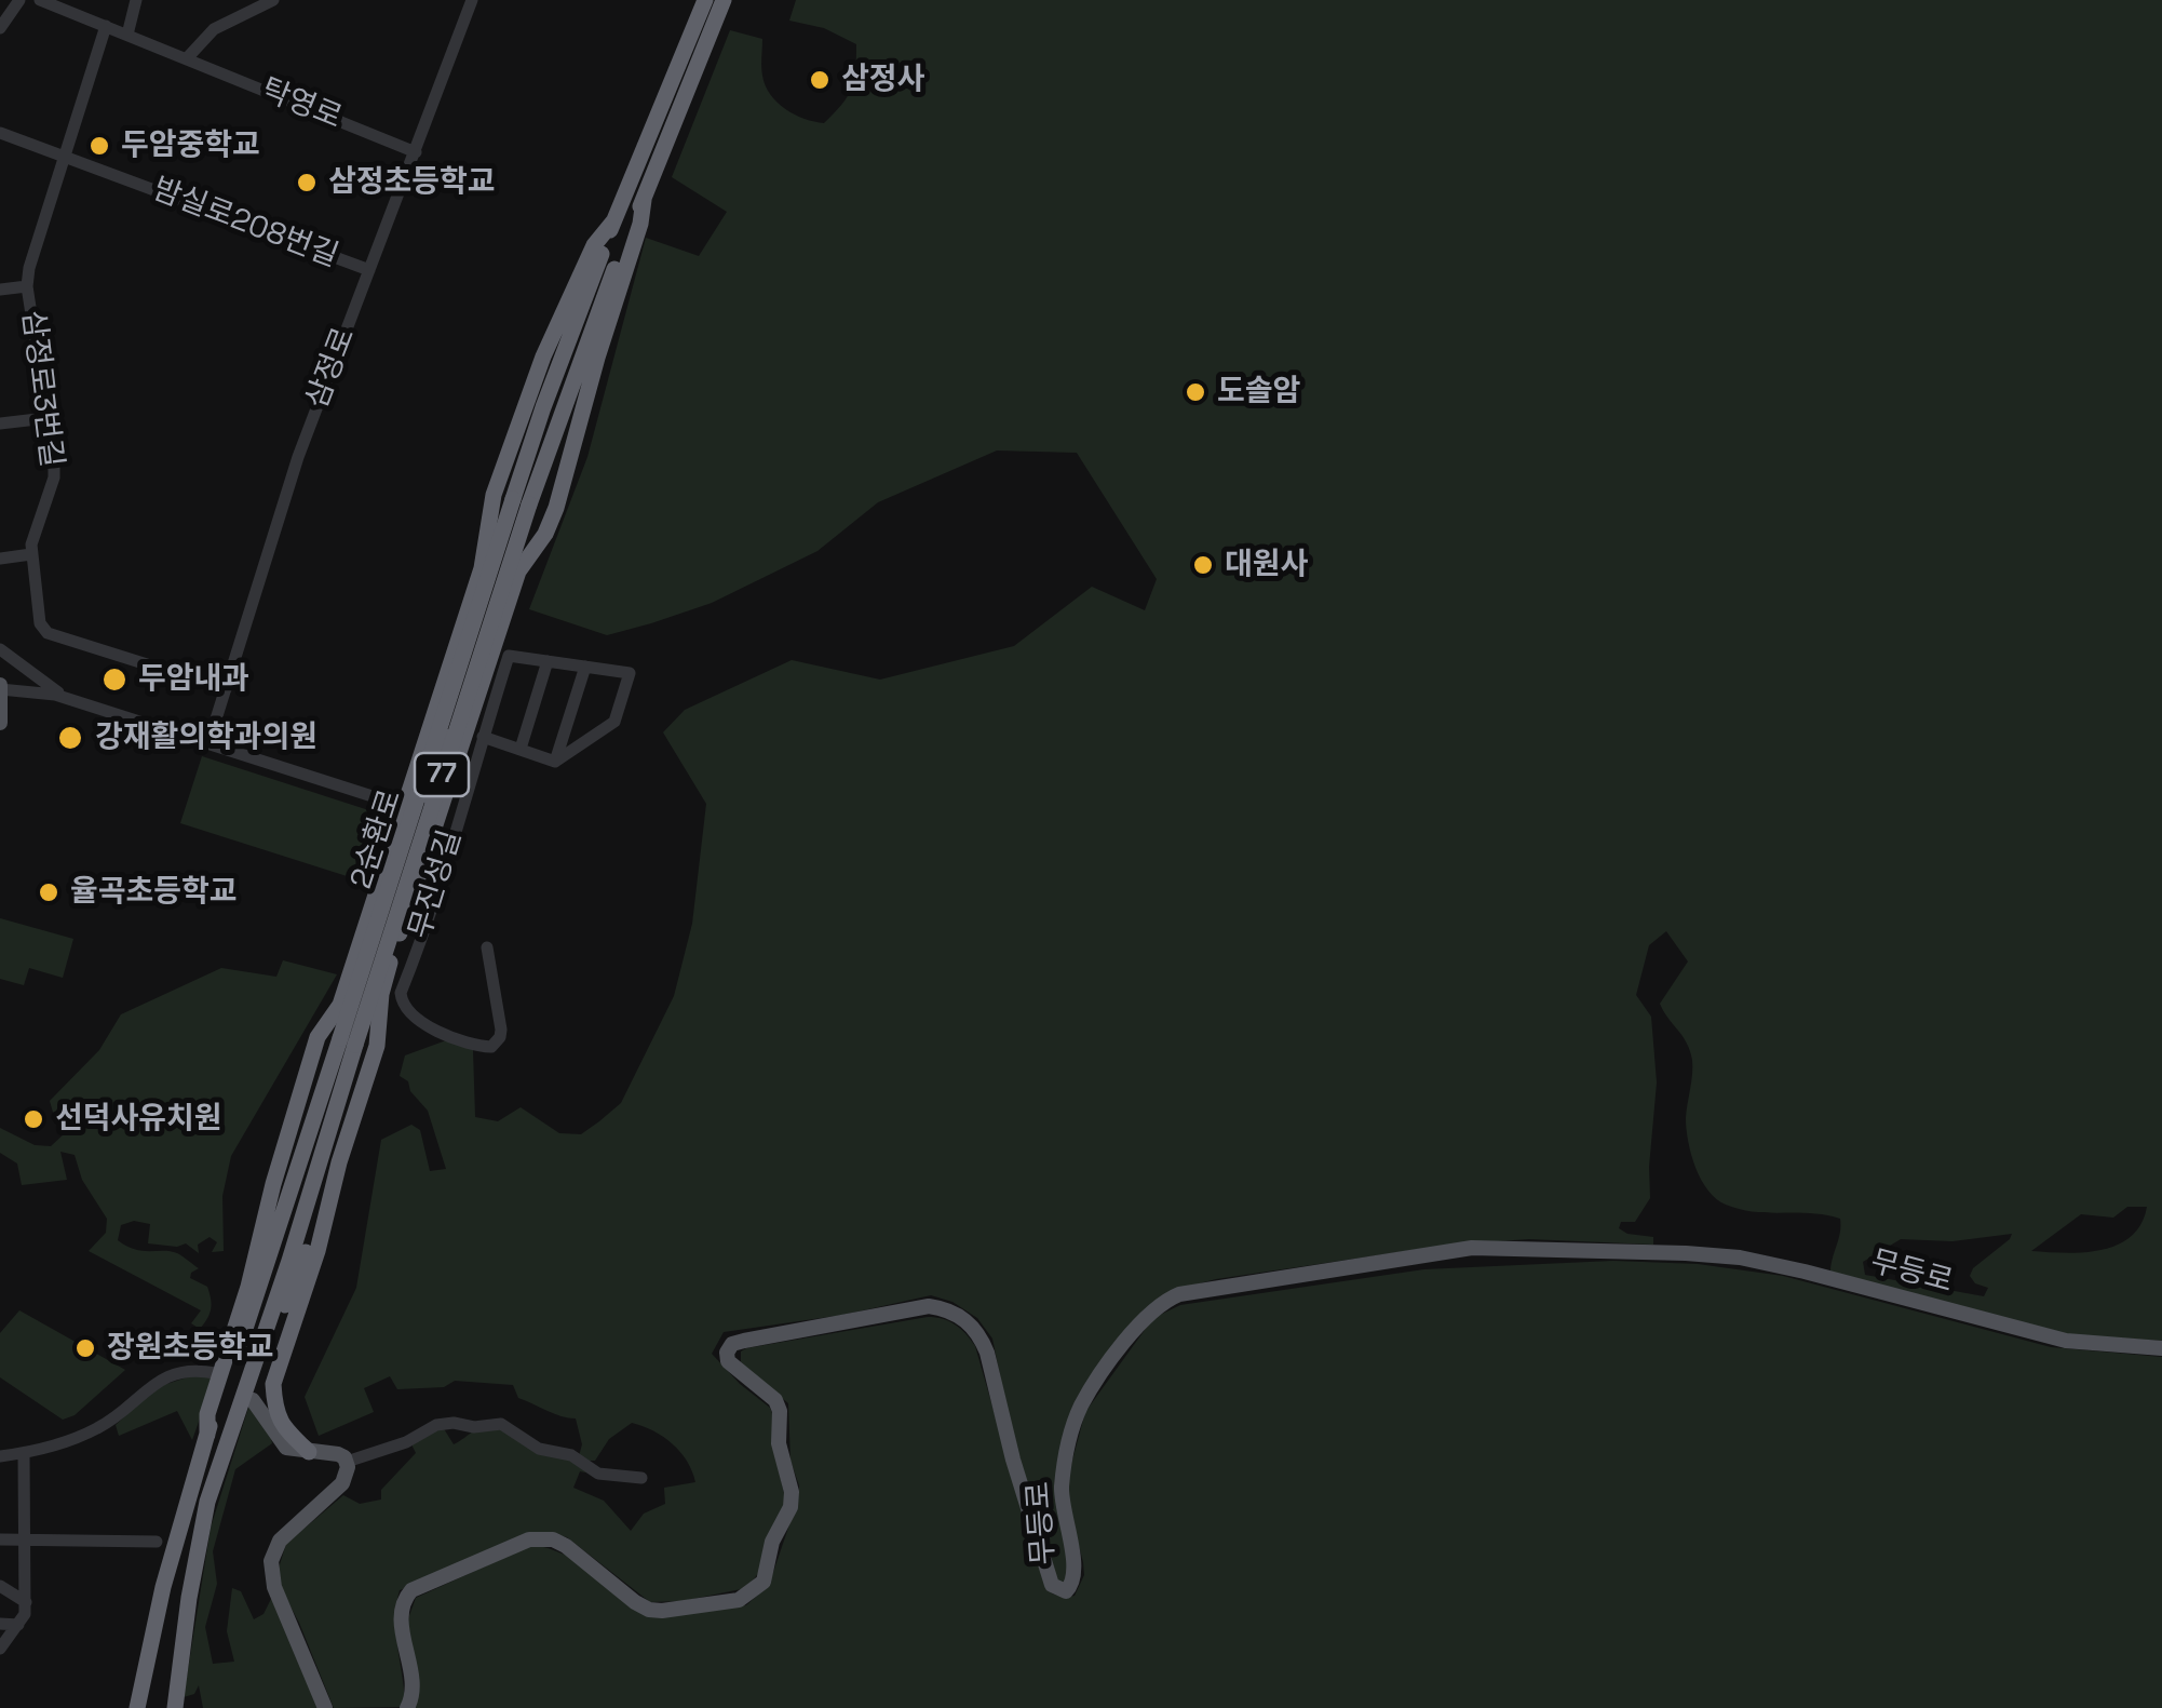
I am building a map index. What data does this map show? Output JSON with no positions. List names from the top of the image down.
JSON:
{
  "streets": {
    "highway": ["77", "2순환로"],
    "main road": ["무등로"],
    "street": [
      "탁영로",
      "밤실로208번길",
      "삼정로",
      "삼정로3번길",
      "무진성길"
    ]
  },
  "crossings": [
    ["탁영로", "삼정로"],
    ["탁영로", "삼정로3번길"],
    ["밤실로208번길", "삼정로"],
    ["밤실로208번길", "삼정로3번길"],
    ["삼정로", "삼정로3번길"]
  ],
  "places": [
    "삼정사",
    "두암중학교",
    "삼정초등학교",
    "도솔암",
    "대원사",
    "두암내과",
    "강재활의학과의원",
    "율곡초등학교",
    "선덕사유치원",
    "장원초등학교"
  ]
}
